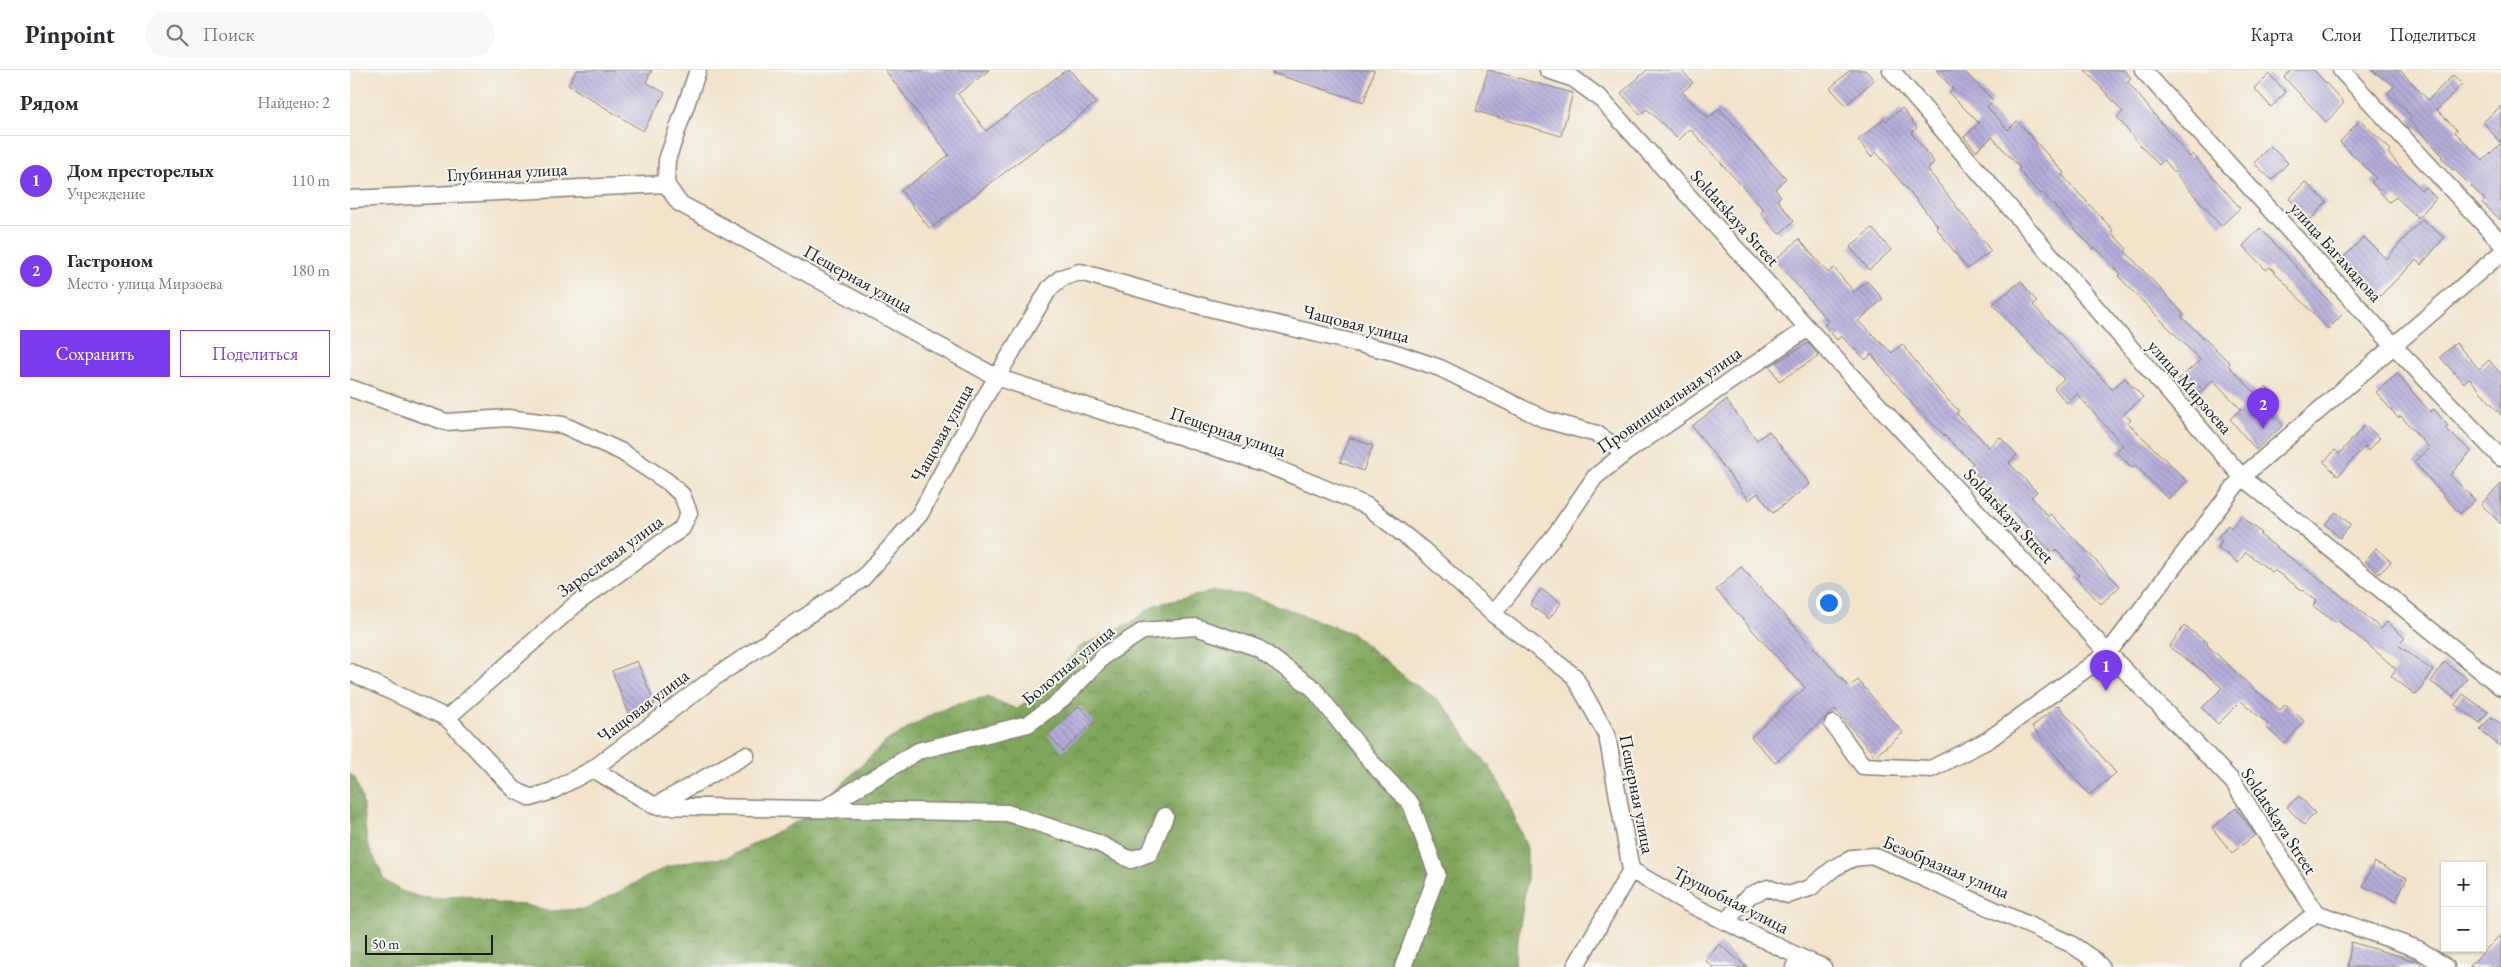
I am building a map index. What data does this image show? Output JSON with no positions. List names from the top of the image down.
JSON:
{
  "streets": {
    "street": [
      "Глубинная улица",
      "Soldatskaya Street",
      "улица Багамадова",
      "Пещерная улица",
      "Чащовая улица",
      "улица Мирзоева",
      "Провинциальная улица",
      "Зарослевая улица",
      "Болотная улица",
      "Безобразная улица",
      "Трущобная улица"
    ]
  },
  "crossings": [
    ["Глубинная улица", "Пещерная улица"],
    ["Soldatskaya Street", "Провинциальная улица"],
    ["Пещерная улица", "Чащовая улица"],
    ["Пещерная улица", "Провинциальная улица"],
    ["Пещерная улица", "Трущобная улица"],
    ["Чащовая улица", "Провинциальная улица"],
    ["Чащовая улица", "Зарослевая улица"],
    ["Безобразная улица", "Трущобная улица"]
  ],
  "scale_bar": "50 m",
  "page": {
    "header": "Pinpoint",
    "search": "Поиск",
    "nav": ["Карта", "Слои", "Поделиться"],
    "heading": ["Рядом", "Найдено: 2"],
    "list": [
      {
        "mark": "1",
        "name": "Дом престорелых",
        "note": "Учреждение",
        "value": "110 m"
      },
      {
        "mark": "2",
        "name": "Гастроном",
        "note": "Место · улица Мирзоева",
        "value": "180 m"
      }
    ],
    "buttons": ["Сохранить", "Поделиться"],
    "pins": ["2", "1"],
    "map_buttons": ["+", "−"],
    "scale": "50 m"
  }
}
